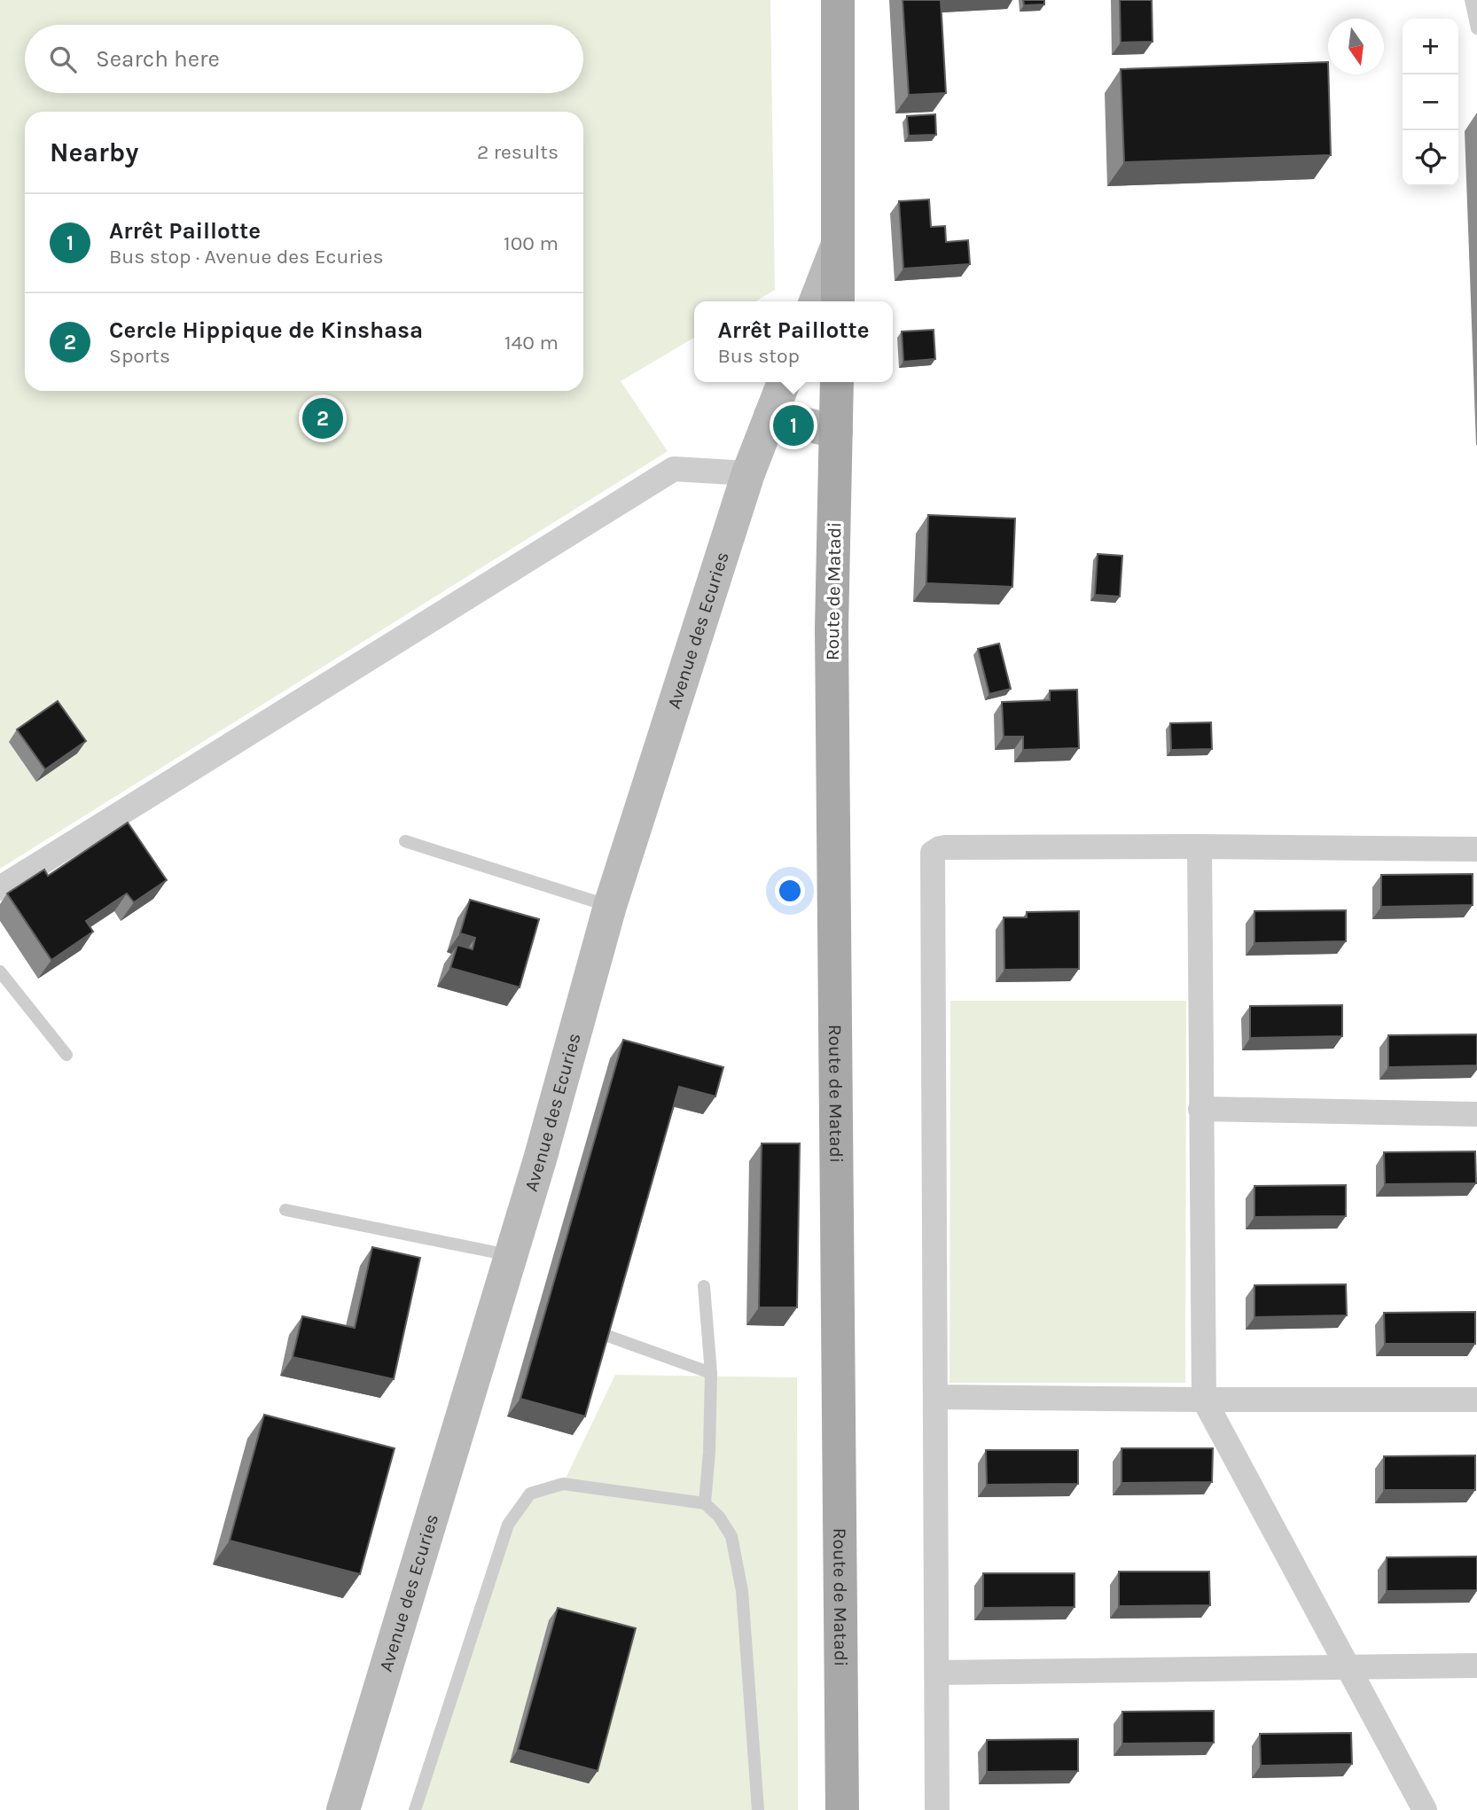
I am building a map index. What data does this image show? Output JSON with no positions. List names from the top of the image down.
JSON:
{
  "streets": {
    "main road": ["Route de Matadi"],
    "street": ["Avenue des Ecuries"]
  },
  "north": "bottom",
  "page": {
    "map_buttons": ["+", "−"],
    "search": "Search here",
    "heading": ["Nearby", "2 results"],
    "list": [
      {
        "mark": "1",
        "name": "Arrêt Paillotte",
        "note": "Bus stop · Avenue des Ecuries",
        "value": "100 m"
      },
      {
        "mark": "2",
        "name": "Cercle Hippique de Kinshasa",
        "note": "Sports",
        "value": "140 m"
      }
    ],
    "popup": ["Arrêt Paillotte", "Bus stop"],
    "pins": ["2", "1"]
  }
}
